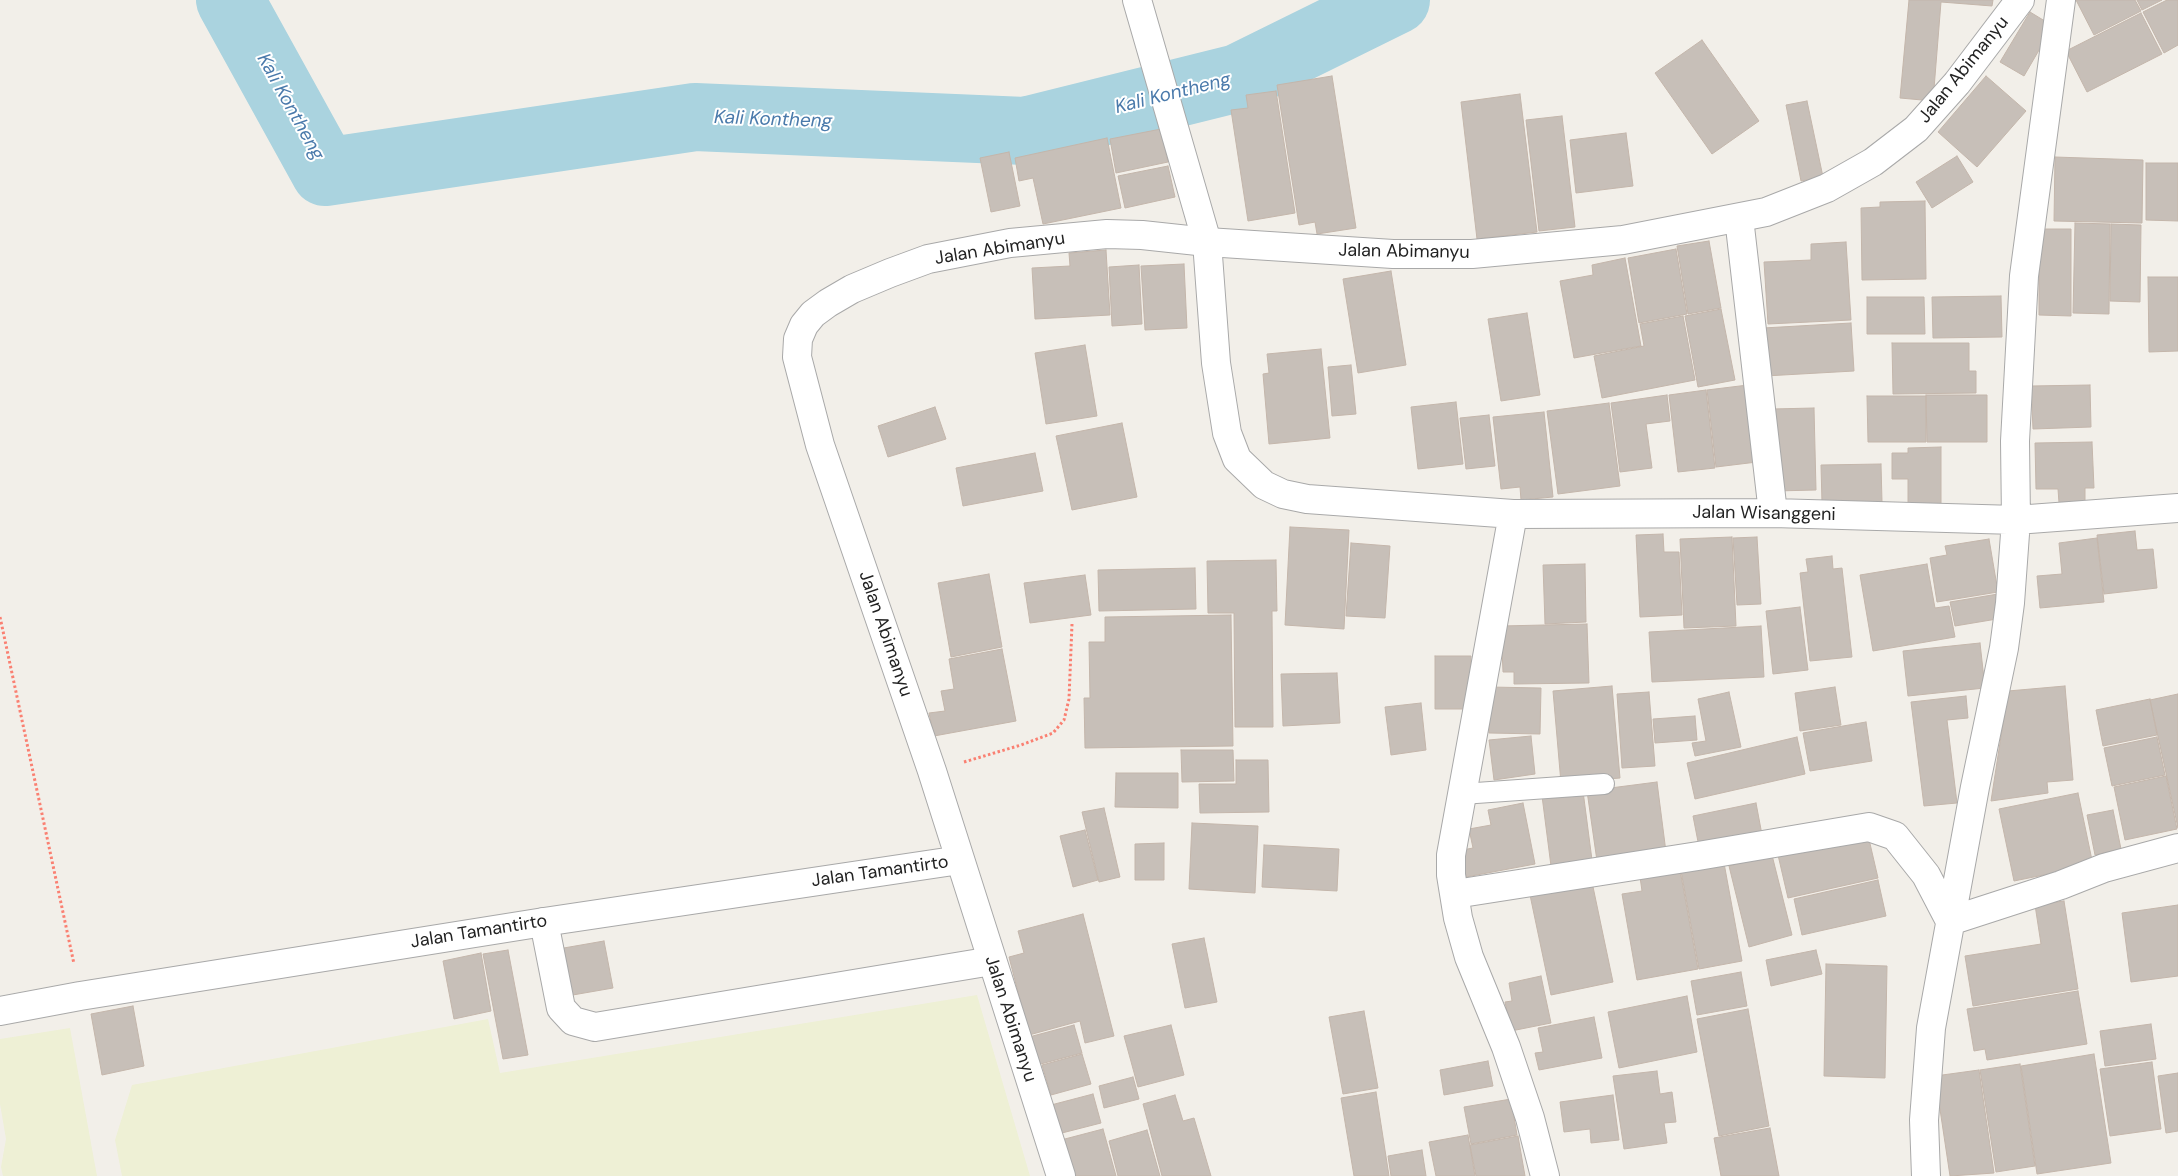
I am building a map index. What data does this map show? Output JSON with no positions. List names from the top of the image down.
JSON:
{
  "streets": {
    "street": ["Jalan Abimanyu", "Jalan Wisanggeni", "Jalan Tamantirto"]
  },
  "crossings": [
    ["Jalan Abimanyu", "Jalan Wisanggeni"],
    ["Jalan Abimanyu", "Jalan Tamantirto"]
  ],
  "water": ["Kali Kontheng"]
}
